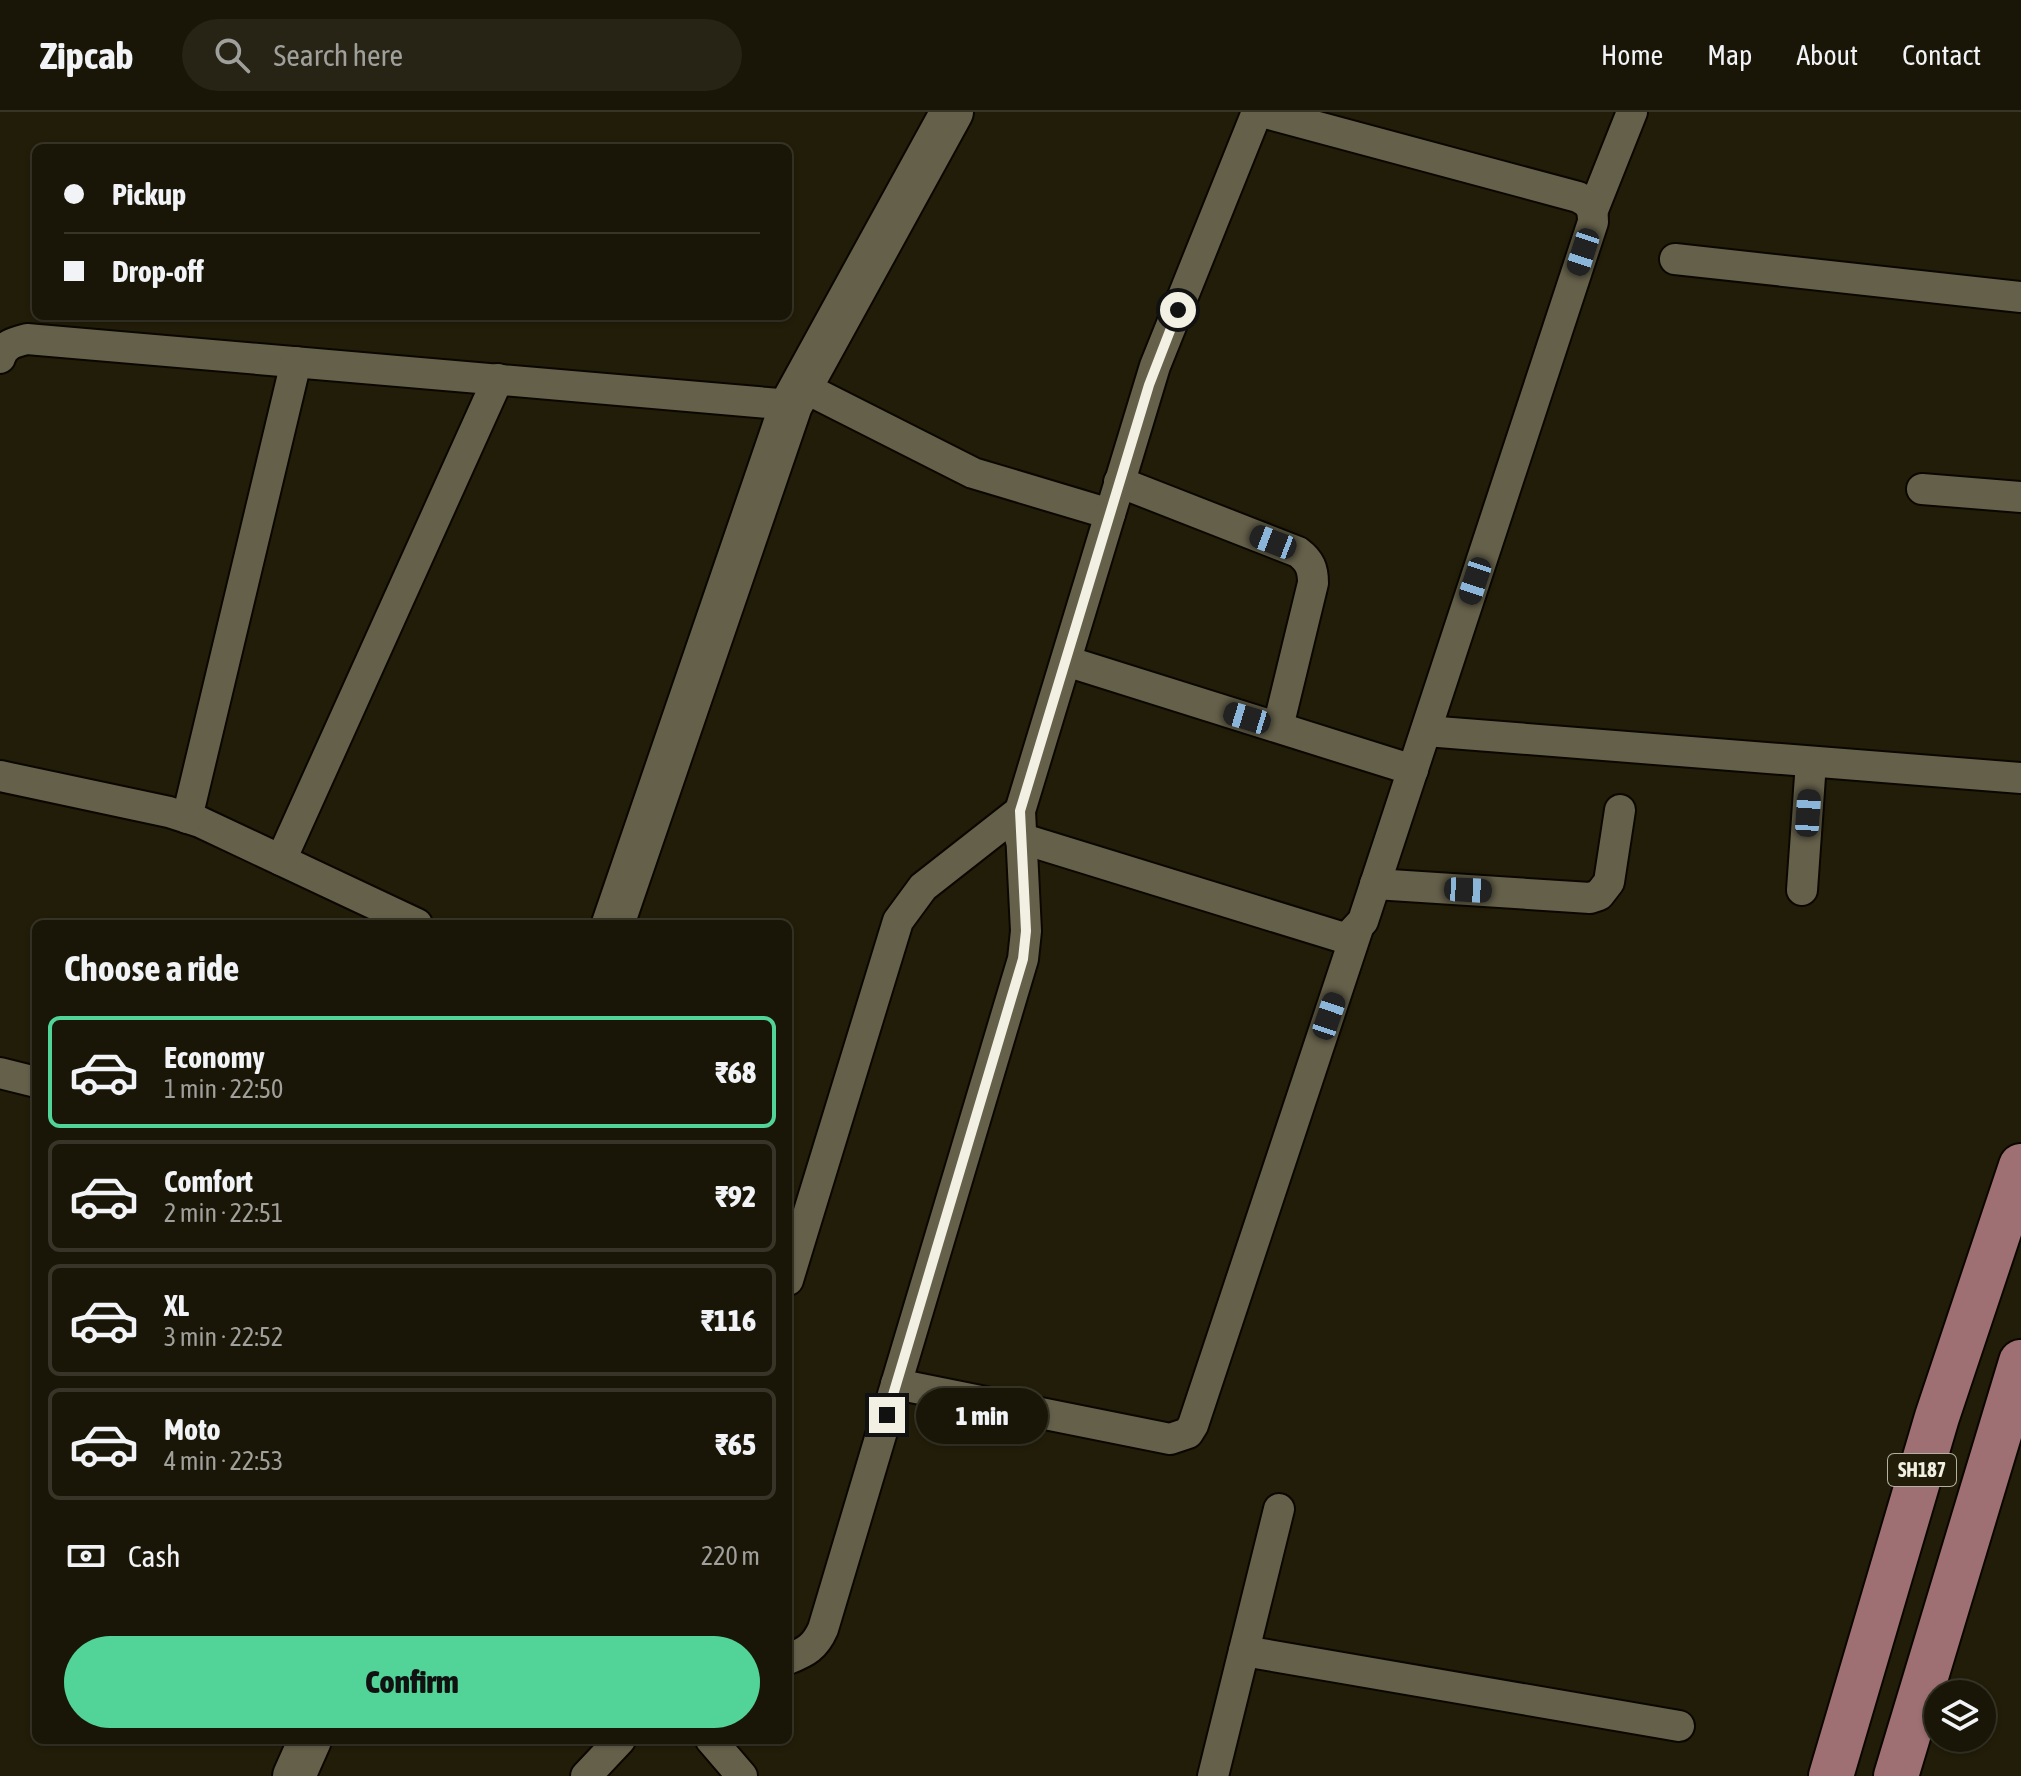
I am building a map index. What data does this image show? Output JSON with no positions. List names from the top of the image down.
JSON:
{
  "streets": {
    "main road": ["SH187"]
  },
  "page": {
    "header": "Zipcab",
    "search": "Search here",
    "nav": [
      "Home",
      "Map",
      "About",
      "Contact"
    ],
    "banner": ["Pickup", "Drop-off"],
    "heading": "Choose a ride",
    "list": [
      {
        "name": "Economy",
        "note": "1 min · 22:50",
        "value": "₹68"
      },
      {
        "name": "Comfort",
        "note": "2 min · 22:51",
        "value": "₹92"
      },
      {
        "name": "XL",
        "note": "3 min · 22:52",
        "value": "₹116"
      },
      {
        "name": "Moto",
        "note": "4 min · 22:53",
        "value": "₹65"
      }
    ],
    "bubble": "1 min",
    "pay": ["Cash", "220 m"],
    "buttons": "Confirm"
  }
}
